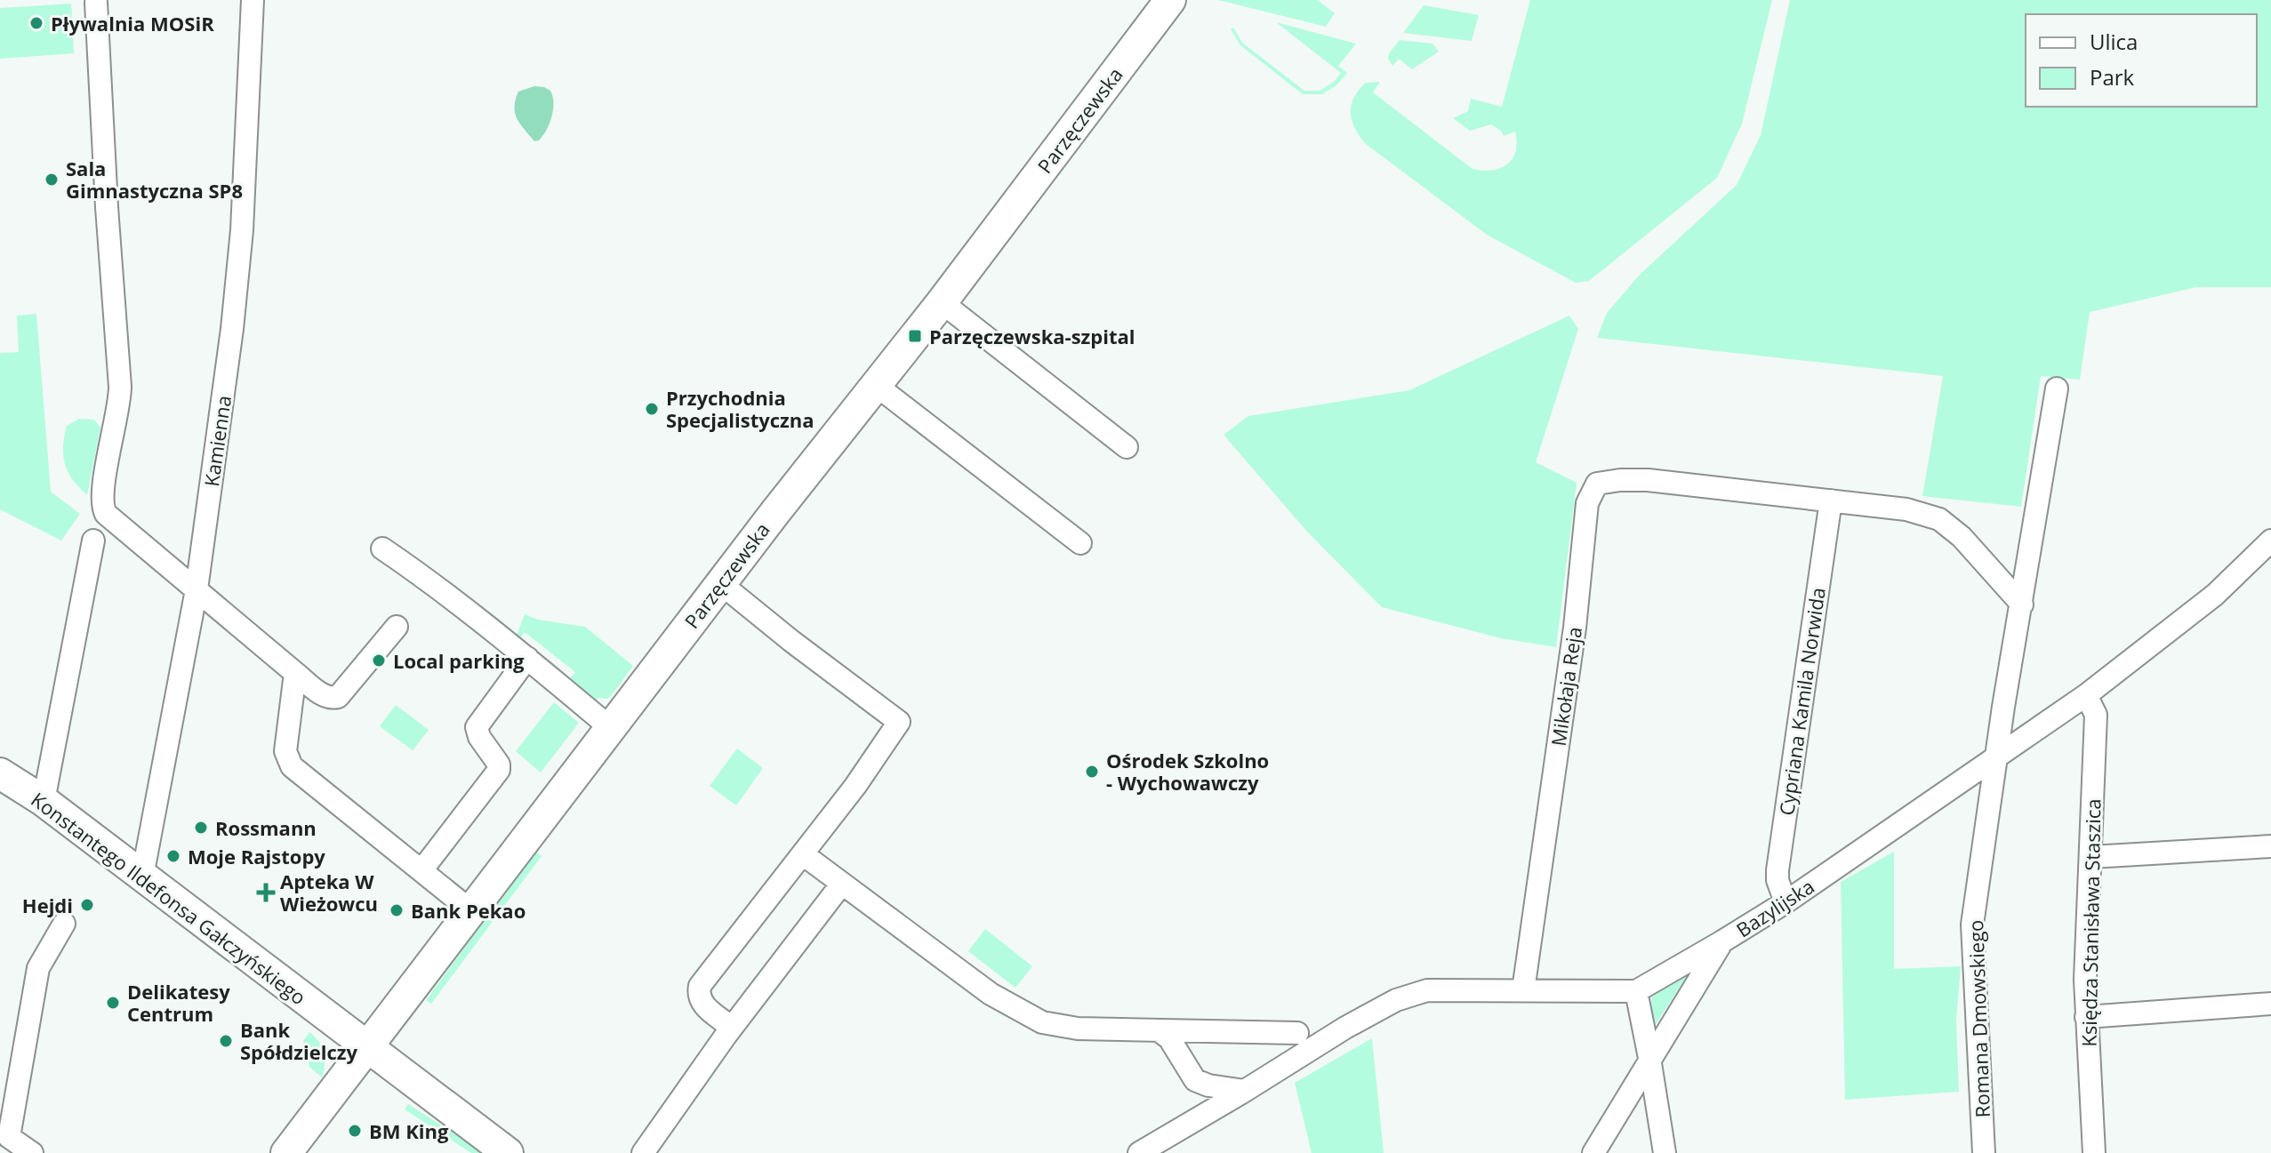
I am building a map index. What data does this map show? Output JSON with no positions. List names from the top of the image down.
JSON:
{
  "streets": {
    "street": [
      "Parzęczewska",
      "Kamienna",
      "Mikołaja Reja",
      "Cypriana Kamila Norwida",
      "Konstantego Ildefonsa Gałczyńskiego",
      "Bazylijska",
      "Księdza Stanisława Staszica",
      "Romana Dmowskiego"
    ]
  },
  "crossings": [
    ["Parzęczewska", "Konstantego Ildefonsa Gałczyńskiego"],
    ["Kamienna", "Konstantego Ildefonsa Gałczyńskiego"],
    ["Mikołaja Reja", "Cypriana Kamila Norwida"],
    ["Cypriana Kamila Norwida", "Bazylijska"],
    ["Bazylijska", "Księdza Stanisława Staszica"],
    ["Bazylijska", "Romana Dmowskiego"]
  ],
  "places": {
    "other": [
      "Pływalnia MOSiR",
      "Sala Gimnastyczna SP8",
      "Przychodnia Specjalistyczna",
      "Local parking",
      "Ośrodek Szkolno - Wychowawczy",
      "Rossmann",
      "Moje Rajstopy",
      "Hejdi",
      "Bank Pekao",
      "Delikatesy Centrum",
      "Bank Spółdzielczy",
      "BM King"
    ],
    "transit": ["Parzęczewska-szpital"],
    "health": ["Apteka W Wieżowcu"]
  },
  "legend": ["Ulica", "Park"]
}
